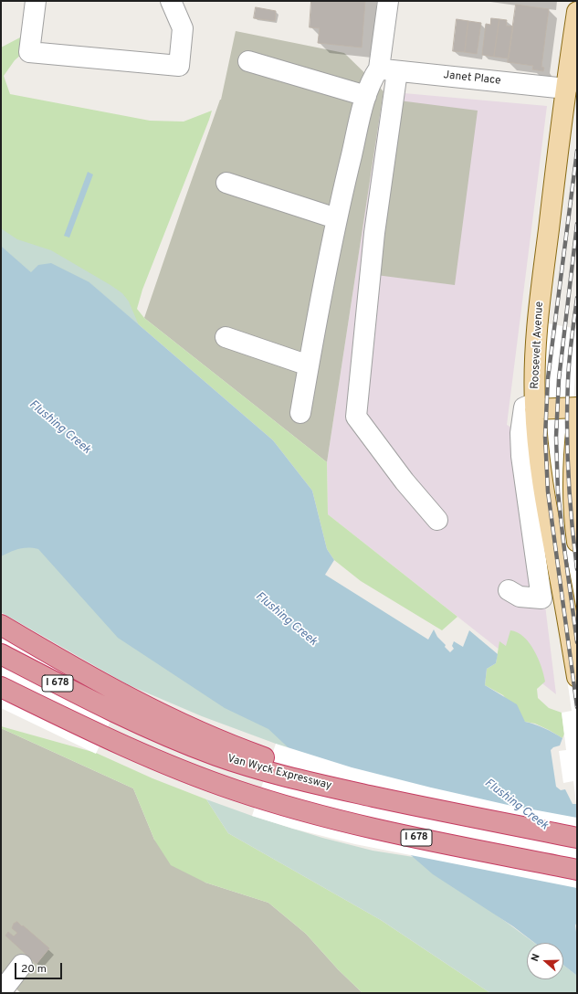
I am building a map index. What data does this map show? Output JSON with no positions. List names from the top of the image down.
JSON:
{
  "streets": {
    "highway": ["I 678", "Van Wyck Expressway"],
    "main road": ["Roosevelt Avenue"],
    "street": ["Janet Place"]
  },
  "crossings": [
    ["Janet Place", "Roosevelt Avenue"],
    ["I 678", "Van Wyck Expressway"]
  ],
  "water": ["Flushing Creek"],
  "scale_bar": "20 m",
  "north": "left"
}
